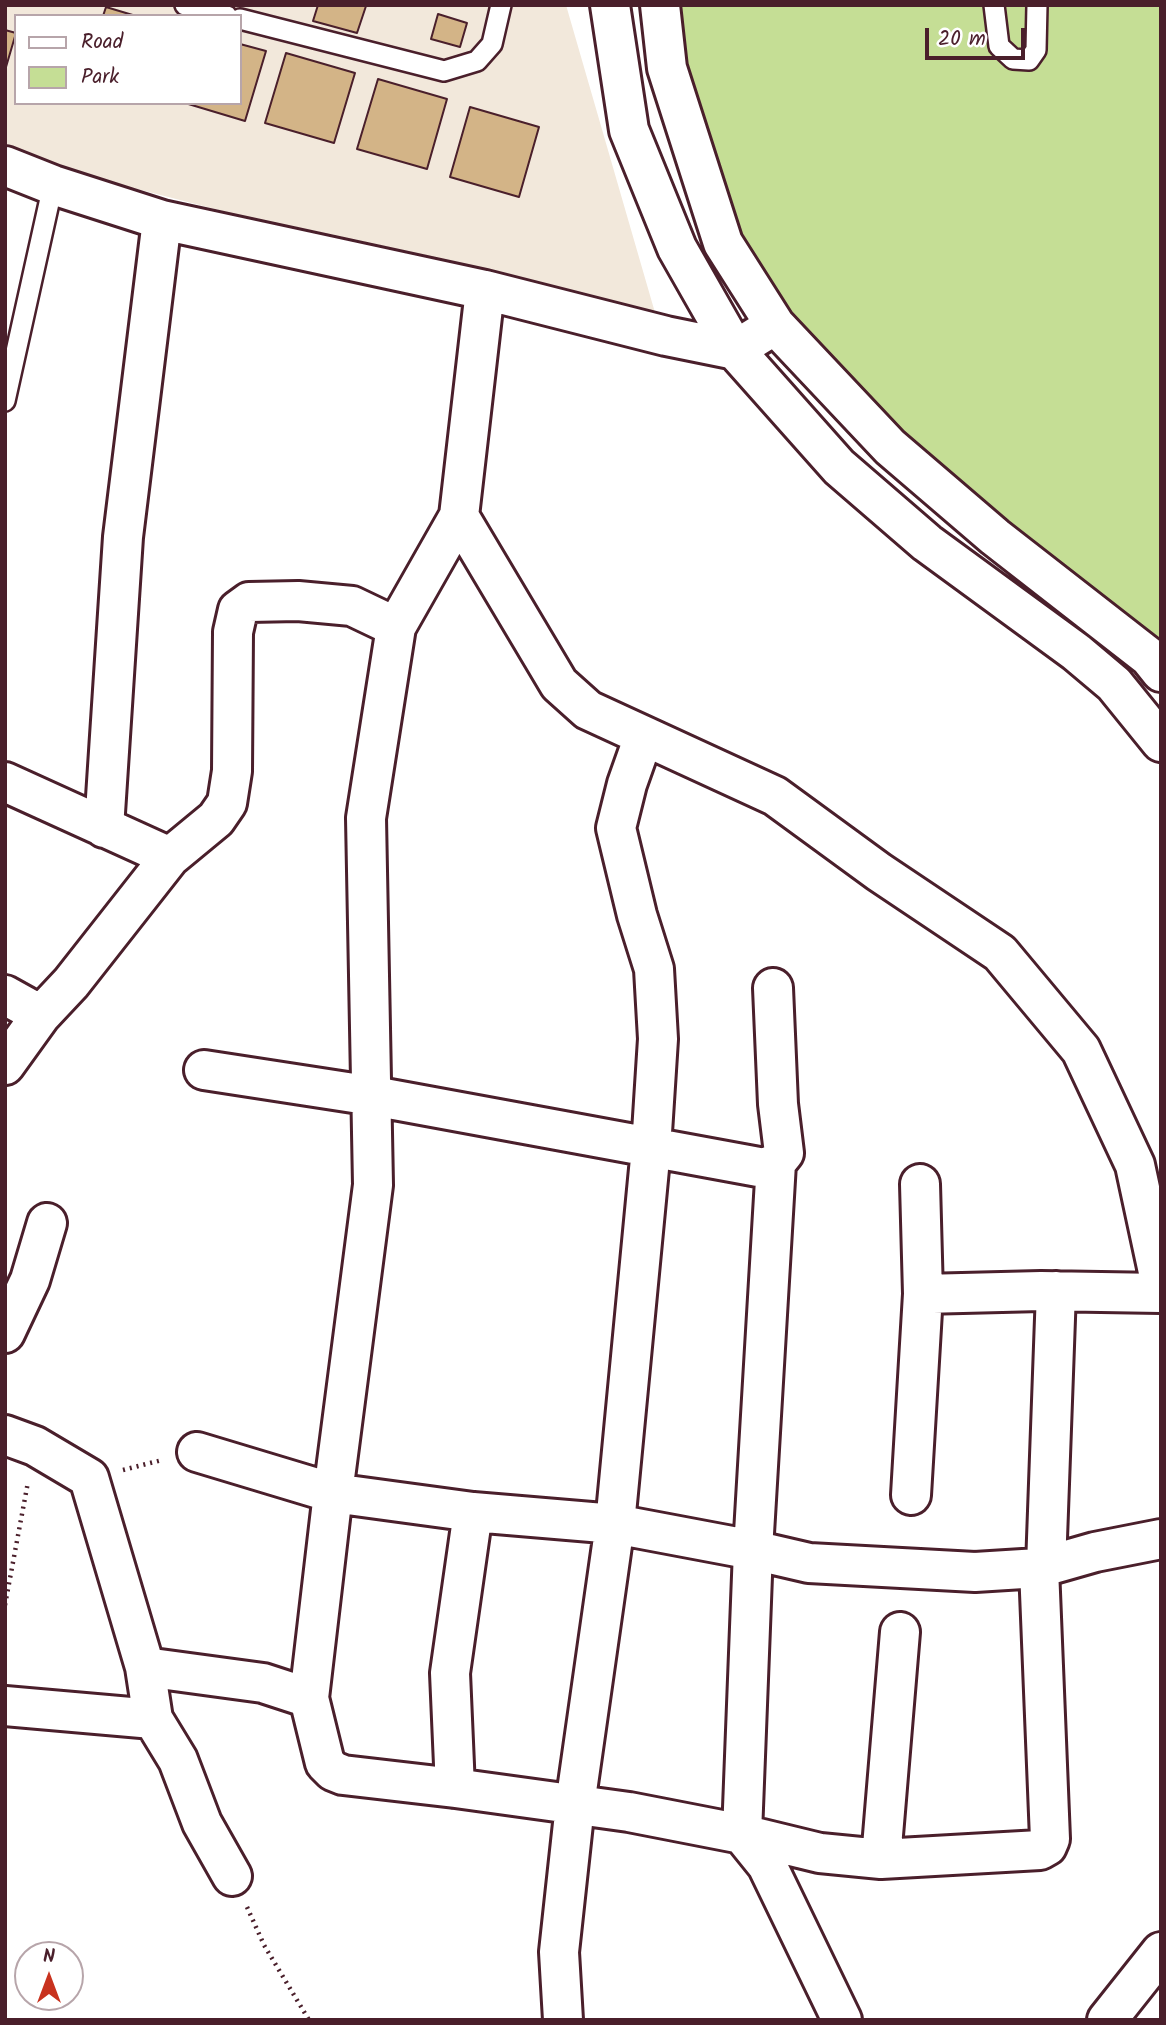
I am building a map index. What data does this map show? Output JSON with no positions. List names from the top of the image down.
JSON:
{
  "legend": ["Road", "Park"],
  "scale_bar": "20 m",
  "north": "top"
}
